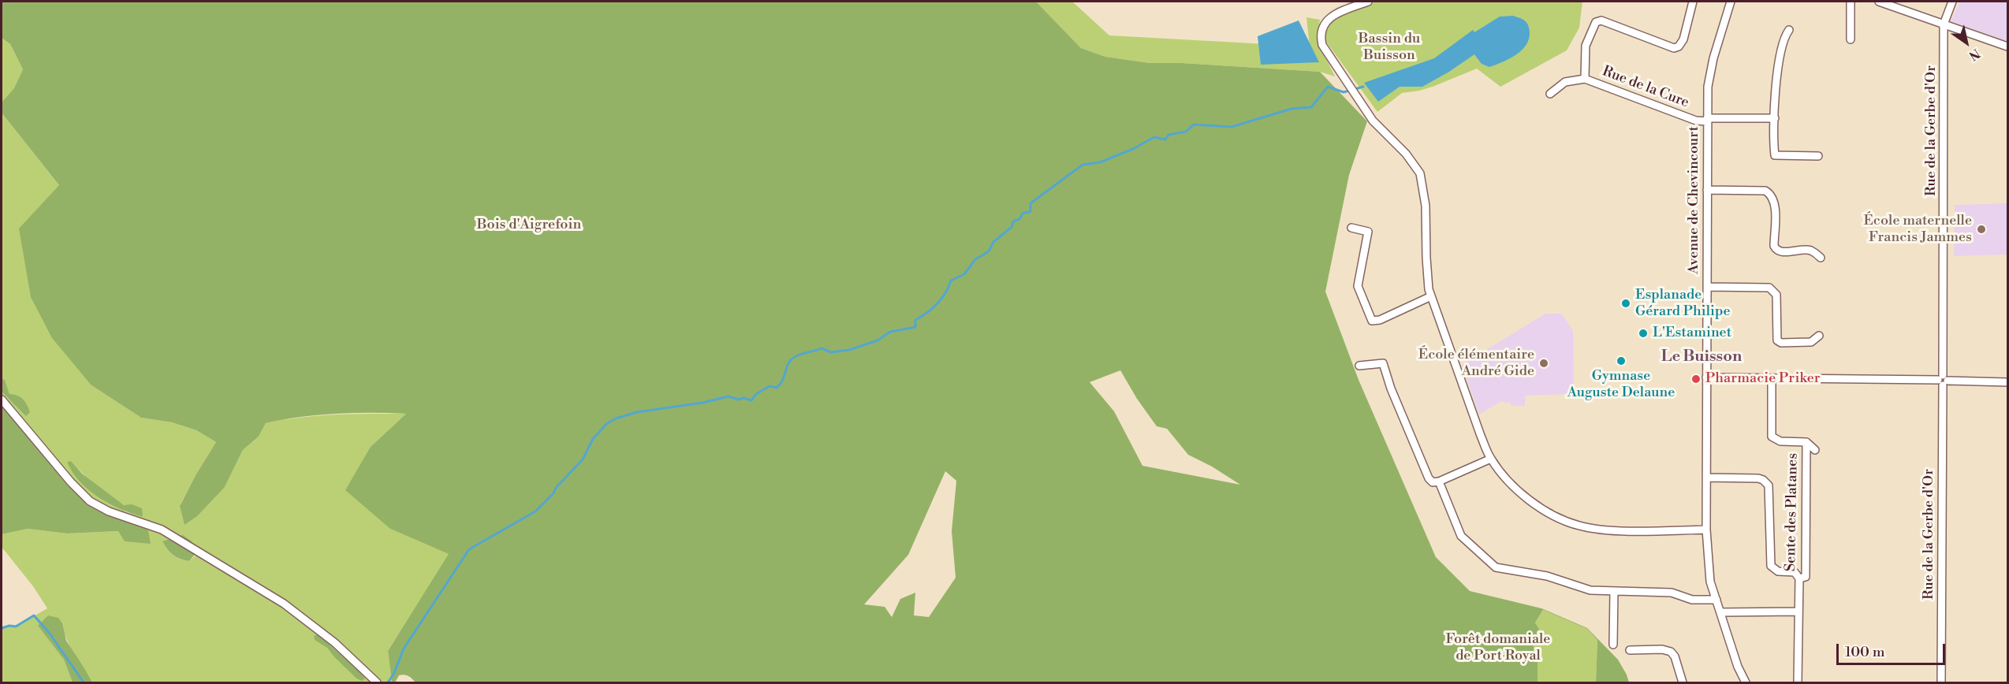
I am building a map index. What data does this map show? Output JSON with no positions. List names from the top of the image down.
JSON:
{
  "streets": {
    "street": [
      "Rue de la Cure",
      "Rue de la Gerbe d'Or",
      "Avenue de Chevincourt",
      "Sente des Platanes"
    ]
  },
  "crossings": [
    ["Rue de la Cure", "Avenue de Chevincourt"]
  ],
  "districts": ["Le Buisson"],
  "parks": ["Bassin du Buisson", "Bois d'Aigrefoin", "Forêt domaniale de Port Royal"],
  "places": [
    "École maternelle Francis Jammes",
    "Esplanade Gérard Philipe",
    "L'Estaminet",
    "Gymnase Auguste Delaune",
    "École élémentaire André Gide",
    "Pharmacie Priker"
  ],
  "scale_bar": "100 m",
  "north": "bottom right"
}
